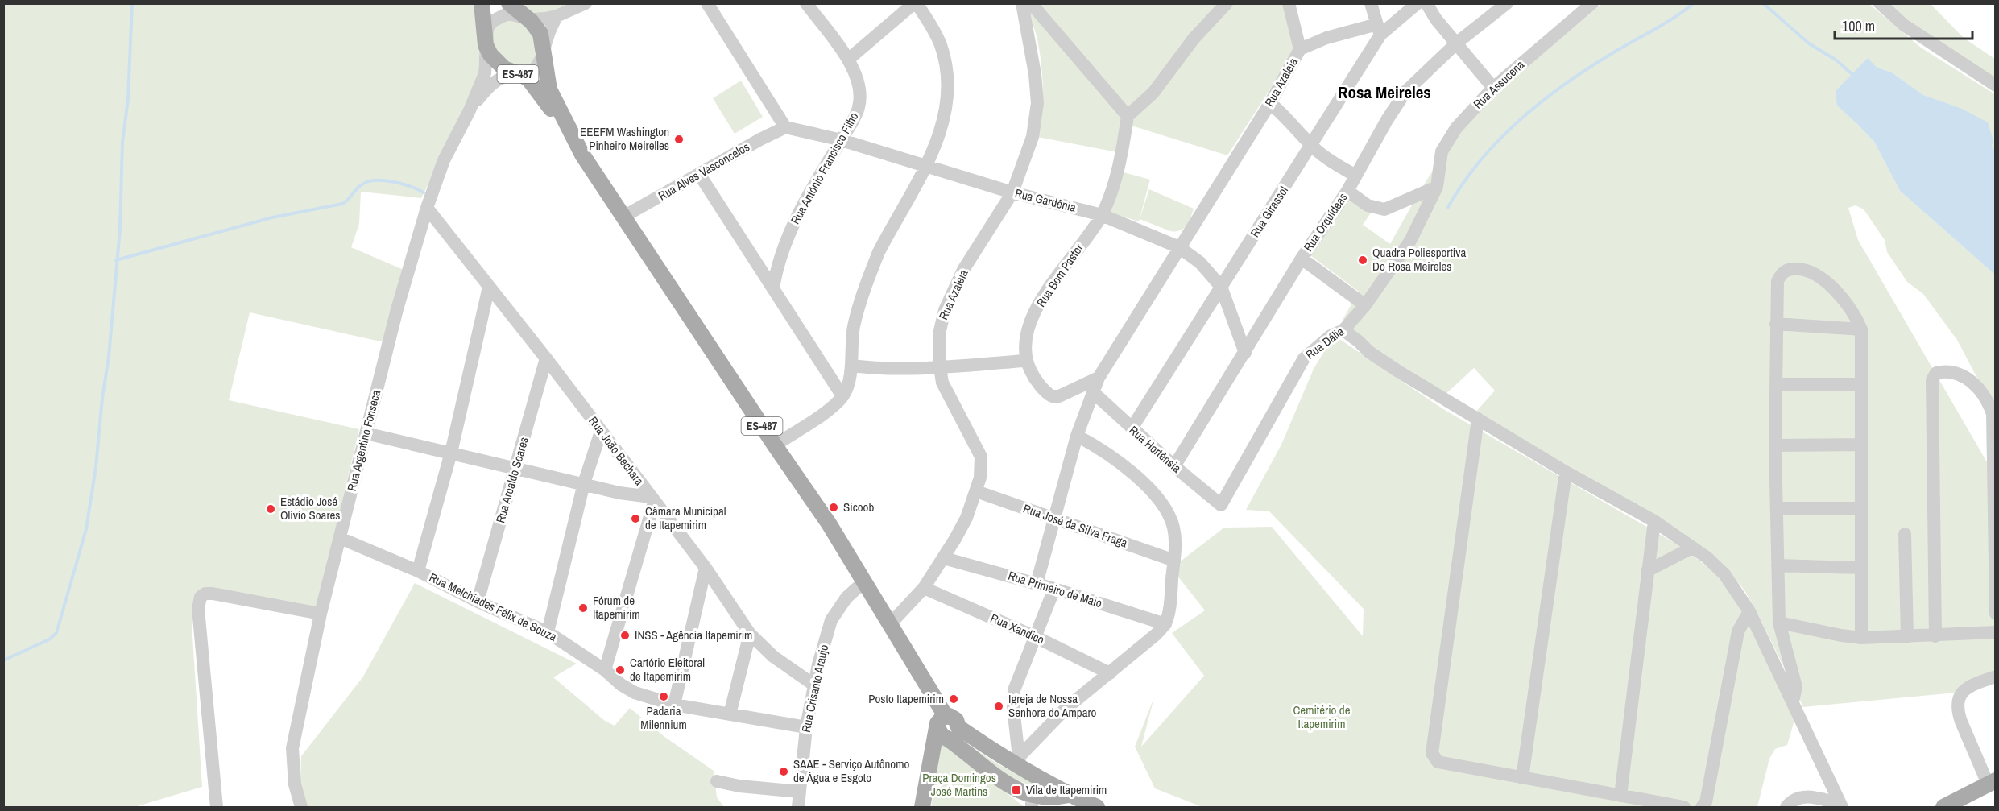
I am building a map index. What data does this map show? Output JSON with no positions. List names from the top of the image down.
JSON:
{
  "streets": {
    "main road": ["ES-487"],
    "street": [
      "Rua Azaleia",
      "Rua Assucena",
      "Rua Antônio Francisco Filho",
      "Rua Alves Vasconcelos",
      "Rua Gardênia",
      "Rua Girassol",
      "Rua Orquídeas",
      "Rua Bom Pastor",
      "Rua Dália",
      "Rua Argentino Fonseca",
      "Rua Hortênsia",
      "Rua João Bechara",
      "Rua Aroaldo Soares",
      "Rua José da Silva Fraga",
      "Rua Primeiro de Maio",
      "Rua Melchíades Félix de Souza",
      "Rua Xandico",
      "Rua Crisanto Araujo"
    ]
  },
  "crossings": [
    ["ES-487", "Rua Azaleia"],
    ["ES-487", "Rua Alves Vasconcelos"],
    ["ES-487", "Rua Crisanto Araujo"],
    ["Rua Azaleia", "Rua Gardênia"],
    ["Rua Azaleia", "Rua Girassol"],
    ["Rua Azaleia", "Rua Hortênsia"],
    ["Rua Azaleia", "Rua José da Silva Fraga"],
    ["Rua Azaleia", "Rua Primeiro de Maio"],
    ["Rua Azaleia", "Rua Xandico"],
    ["Rua Assucena", "Rua Dália"],
    ["Rua Antônio Francisco Filho", "Rua Gardênia"],
    ["Rua Alves Vasconcelos", "Rua Gardênia"],
    ["Rua Gardênia", "Rua Girassol"],
    ["Rua Gardênia", "Rua Orquídeas"],
    ["Rua Gardênia", "Rua Bom Pastor"],
    ["Rua Girassol", "Rua Hortênsia"],
    ["Rua Orquídeas", "Rua Hortênsia"],
    ["Rua Dália", "Rua Hortênsia"],
    ["Rua Argentino Fonseca", "Rua João Bechara"],
    ["Rua Argentino Fonseca", "Rua Melchíades Félix de Souza"],
    ["Rua João Bechara", "Rua Aroaldo Soares"],
    ["Rua João Bechara", "Rua Crisanto Araujo"],
    ["Rua Aroaldo Soares", "Rua Melchíades Félix de Souza"],
    ["Rua Melchíades Félix de Souza", "Rua Crisanto Araujo"]
  ],
  "districts": ["Rosa Meireles"],
  "parks": ["Cemitério de Itapemirim", "Praça Domingos José Martins"],
  "places": {
    "other": [
      "EEEFM Washington Pinheiro Meirelles",
      "Quadra Poliesportiva Do Rosa Meireles",
      "Sicoob",
      "Estádio José Olívio Soares",
      "Câmara Municipal de Itapemirim",
      "Fórum de Itapemirim",
      "INSS - Agência Itapemirim",
      "Cartório Eleitoral de Itapemirim",
      "Padaria Milennium",
      "Posto Itapemirim",
      "Igreja de Nossa Senhora do Amparo",
      "SAAE - Serviço Autônomo de Água e Esgoto"
    ],
    "transit": ["Vila de Itapemirim"]
  },
  "scale_bar": "100 m"
}
